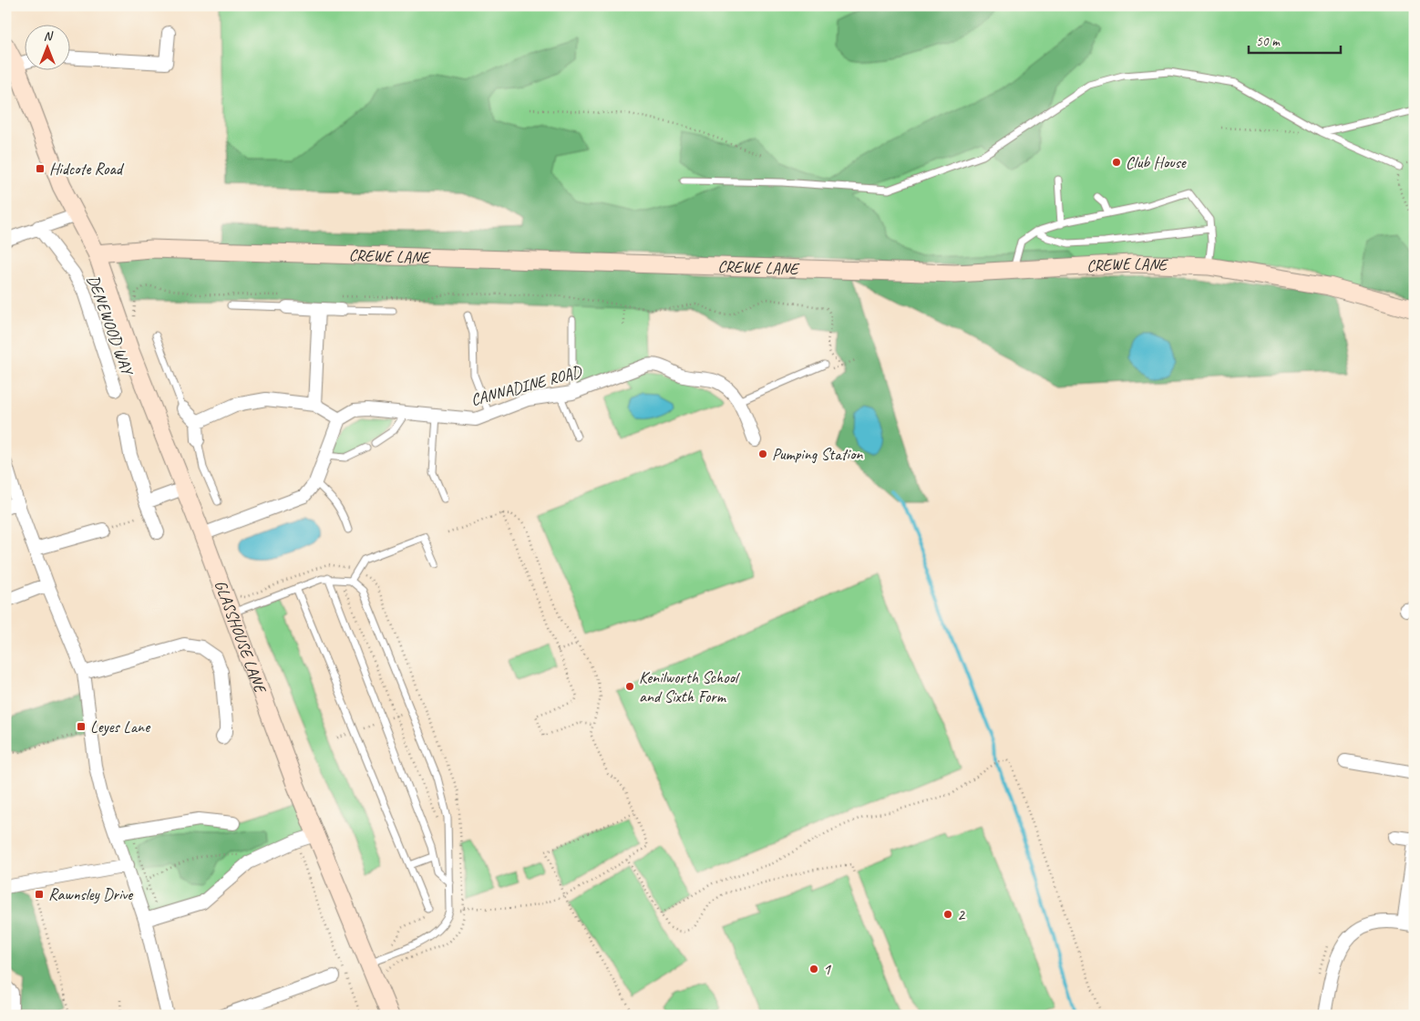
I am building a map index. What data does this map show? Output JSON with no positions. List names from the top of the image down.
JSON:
{
  "streets": {
    "street": [
      "CREWE LANE",
      "DENEWOOD WAY",
      "CANNADINE ROAD",
      "GLASSHOUSE LANE"
    ]
  },
  "crossings": [
    ["CREWE LANE", "GLASSHOUSE LANE"]
  ],
  "places": {
    "other": [
      "Club House",
      "Pumping Station",
      "Kenilworth School and Sixth Form",
      "2",
      "1"
    ],
    "transit": ["Hidcote Road", "Leyes Lane", "Rawnsley Drive"]
  },
  "scale_bar": "50 m",
  "north": "top"
}
